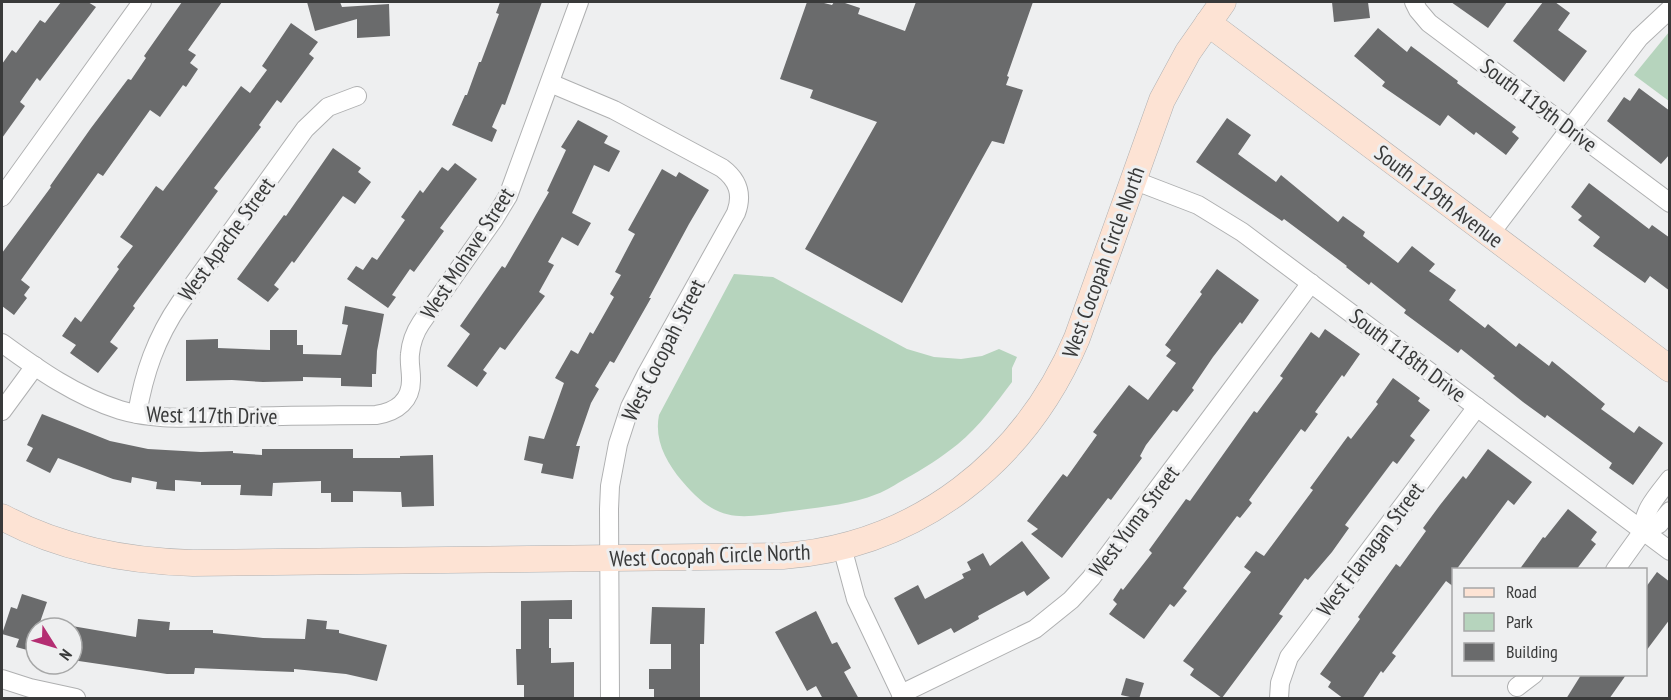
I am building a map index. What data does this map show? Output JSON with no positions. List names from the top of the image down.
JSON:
{
  "streets": {
    "street": [
      "South 119th Drive",
      "South 119th Avenue",
      "West Apache Street",
      "West Mohave Street",
      "West Cocopah Circle North",
      "West Cocopah Street",
      "South 118th Drive",
      "West 117th Drive",
      "West Yuma Street",
      "West Flanagan Street"
    ]
  },
  "crossings": [
    ["South 119th Avenue", "West Cocopah Circle North"],
    ["West Apache Street", "West 117th Drive"],
    ["West Mohave Street", "West Cocopah Street"],
    ["West Mohave Street", "West 117th Drive"],
    ["West Cocopah Circle North", "West Cocopah Street"],
    ["West Cocopah Circle North", "South 118th Drive"],
    ["South 118th Drive", "West Yuma Street"],
    ["South 118th Drive", "West Flanagan Street"]
  ],
  "legend": ["Road", "Park", "Building"],
  "north": "bottom right"
}
